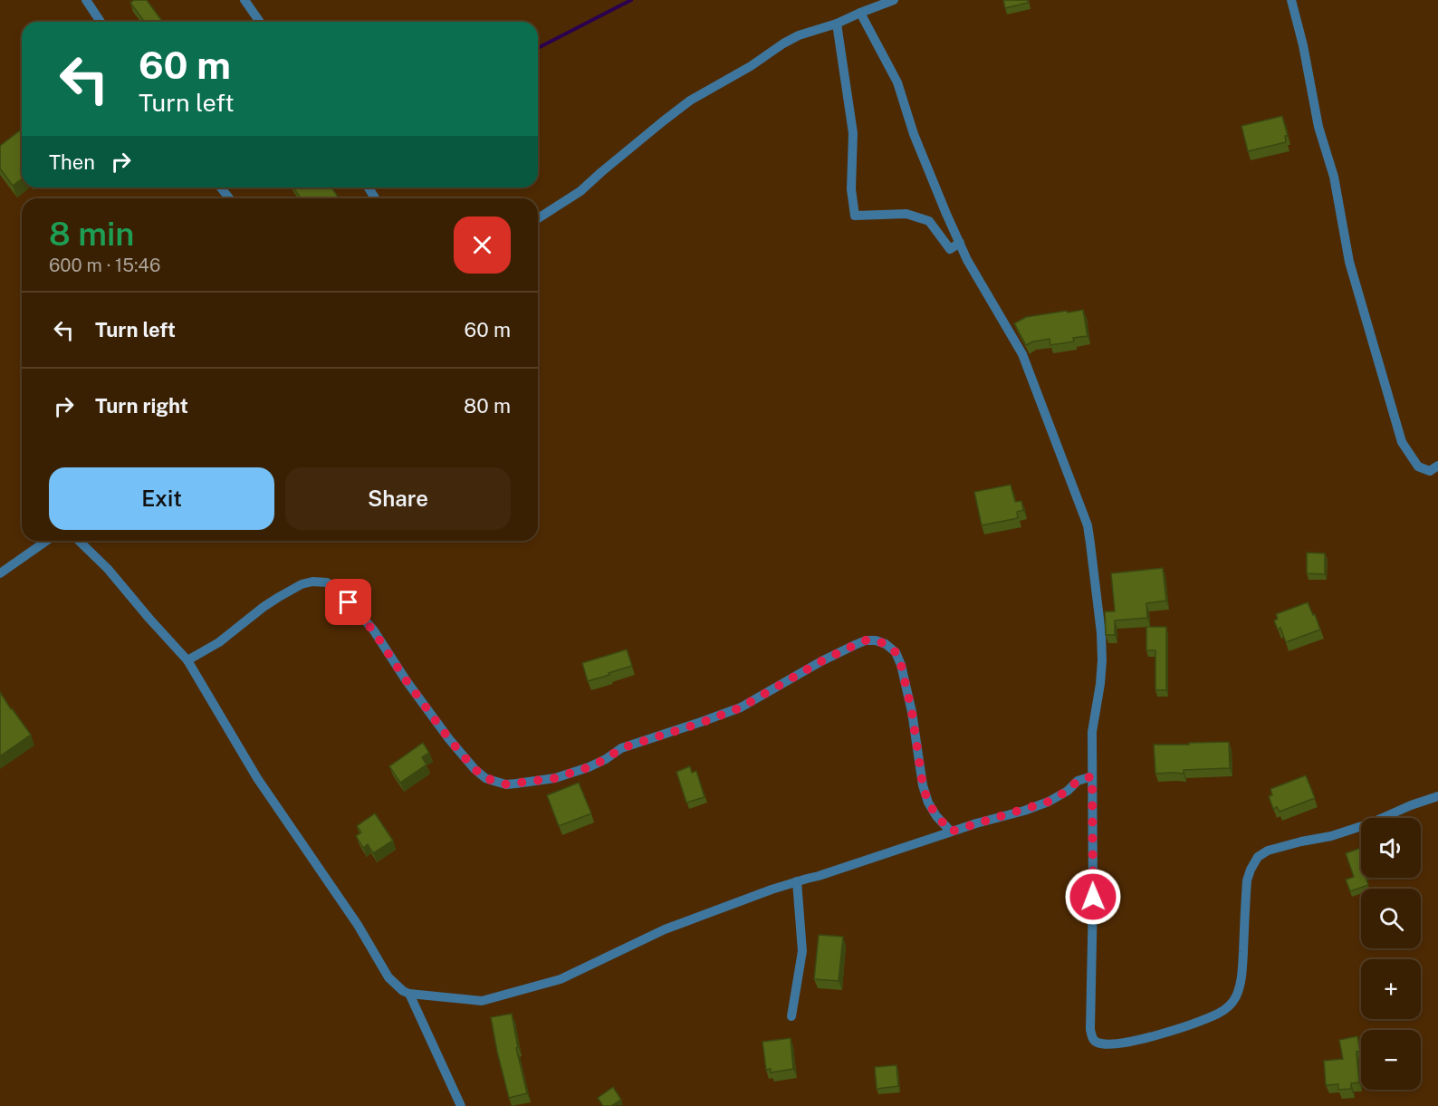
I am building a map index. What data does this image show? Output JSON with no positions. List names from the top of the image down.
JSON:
{
  "page": {
    "turn": ["60 m", "Turn left"],
    "then": "Then",
    "heading": ["8 min", "600 m · 15:46"],
    "list": [
      {
        "name": "Turn left",
        "value": "60 m"
      },
      {
        "name": "Turn right",
        "value": "80 m"
      }
    ],
    "buttons": ["Exit", "Share"],
    "map_buttons": ["+", "−"]
  }
}
